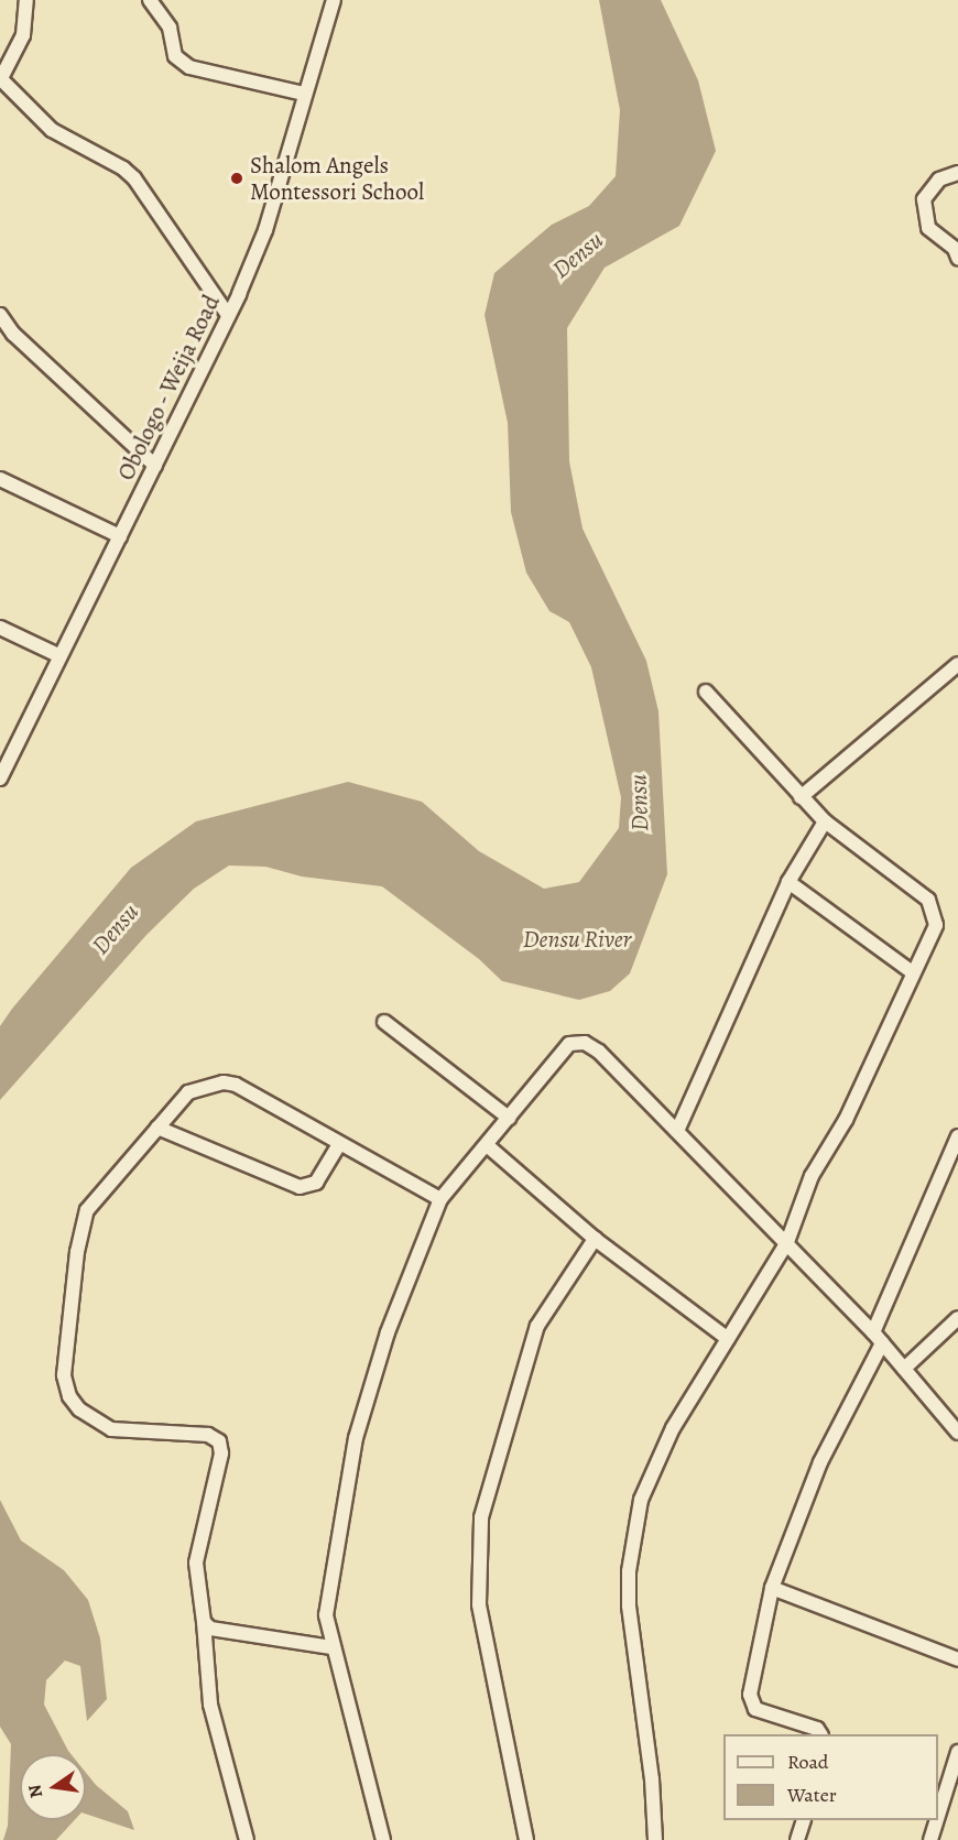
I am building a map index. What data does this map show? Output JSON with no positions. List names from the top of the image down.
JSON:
{
  "streets": {
    "street": ["Obologo - Weija Road"]
  },
  "water": ["Densu", "Densu River"],
  "places": ["Shalom Angels Montessori School"],
  "legend": ["Road", "Water"],
  "north": "left"
}
